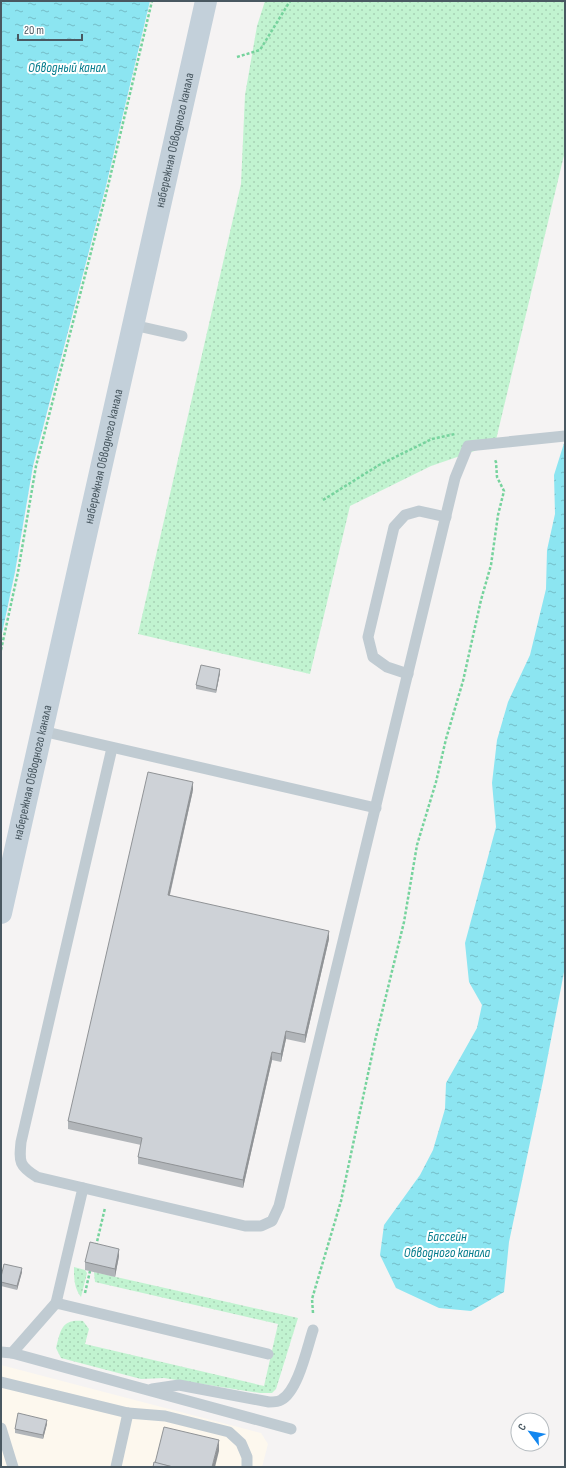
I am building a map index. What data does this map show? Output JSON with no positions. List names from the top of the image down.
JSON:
{
  "streets": {
    "main road": ["набережная Обводного канала"]
  },
  "water": ["Обводный канал", "Бассейн Обводного канала"],
  "scale_bar": "20 m",
  "north": "top left"
}
